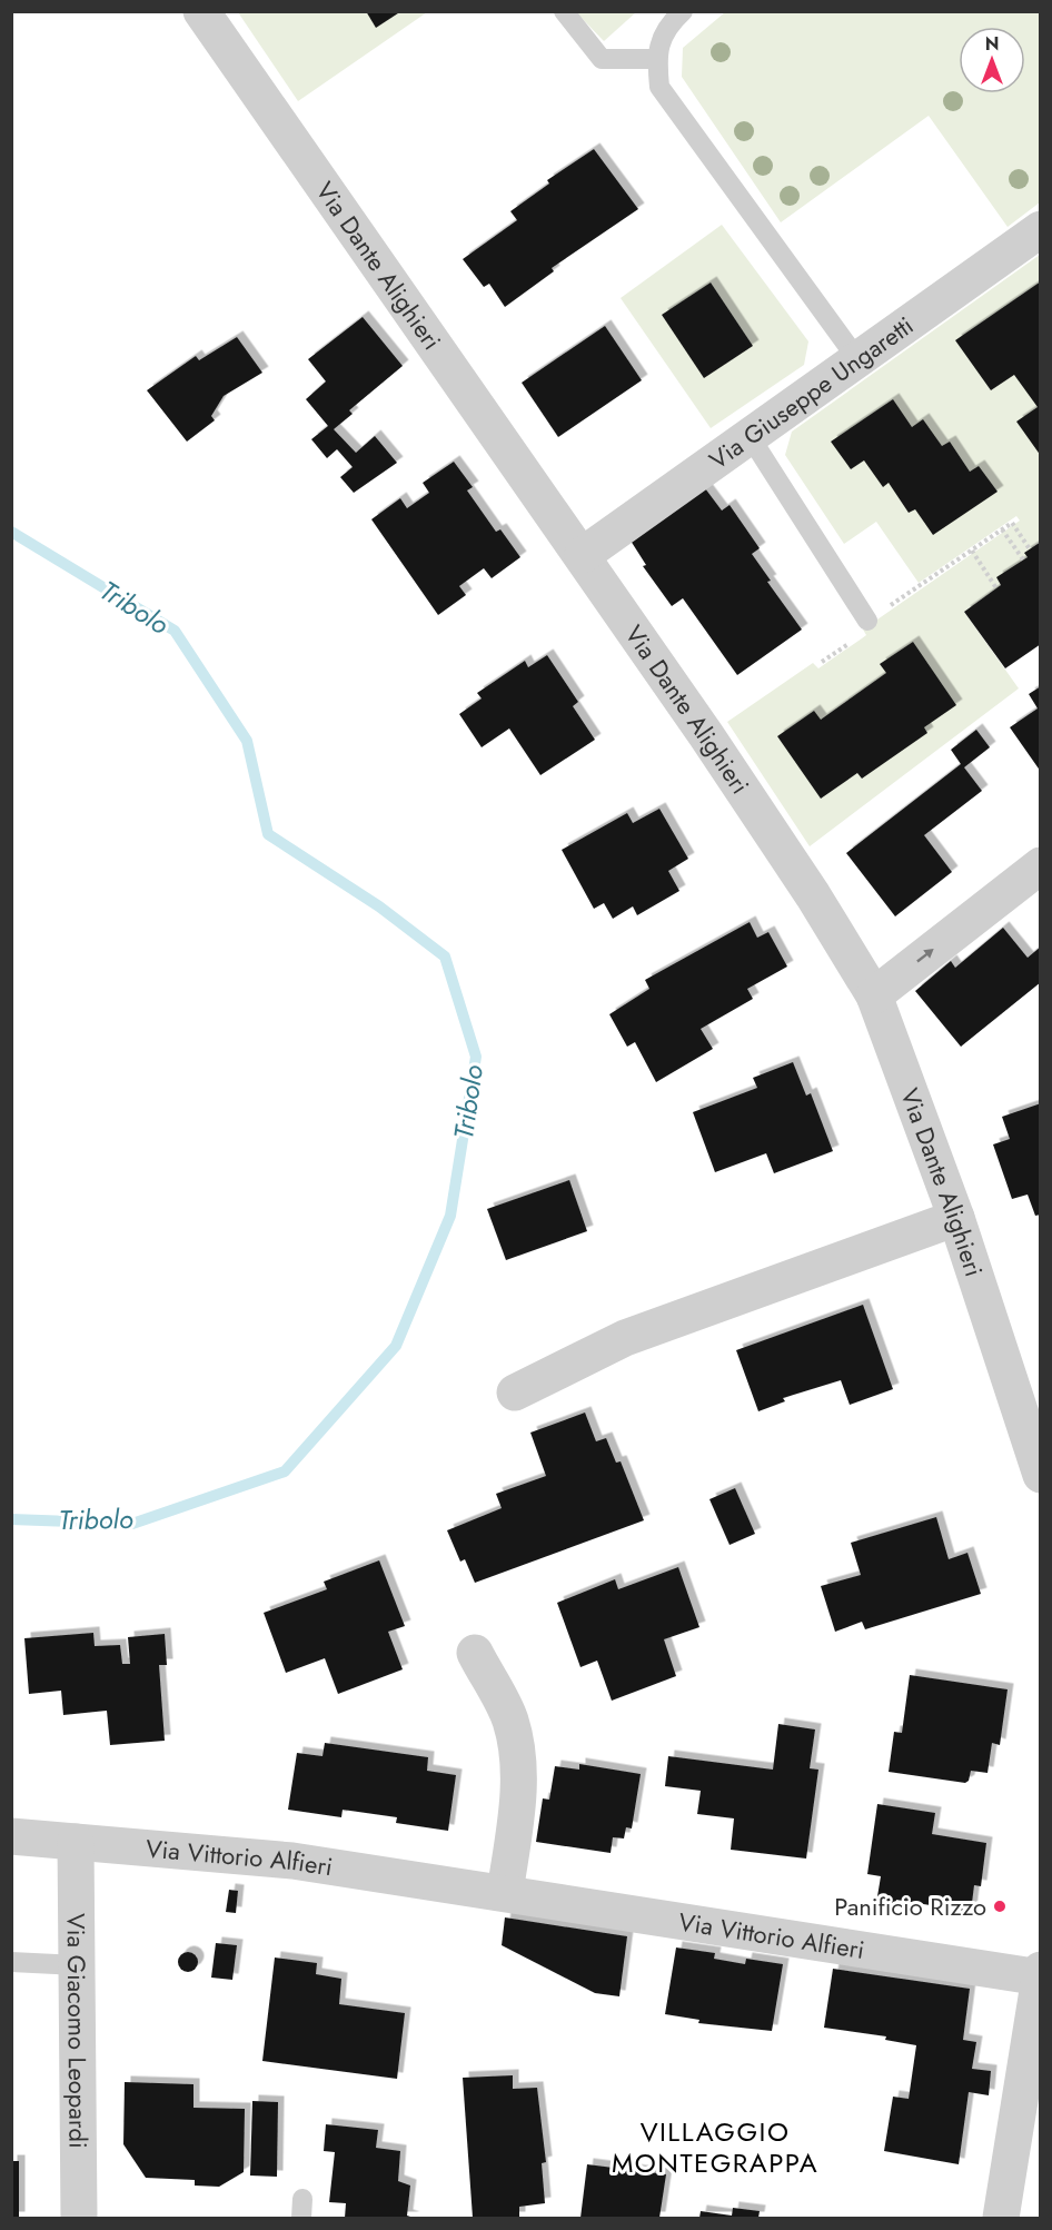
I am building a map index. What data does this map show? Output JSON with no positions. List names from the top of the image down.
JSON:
{
  "streets": {
    "street": [
      "Via Dante Alighieri",
      "Via Giuseppe Ungaretti",
      "Via Vittorio Alfieri",
      "Via Giacomo Leopardi"
    ]
  },
  "crossings": [
    ["Via Dante Alighieri", "Via Giuseppe Ungaretti"],
    ["Via Vittorio Alfieri", "Via Giacomo Leopardi"]
  ],
  "districts": ["VILLAGGIO MONTEGRAPPA"],
  "water": ["Tribolo"],
  "places": ["Panificio Rizzo"],
  "north": "top"
}
